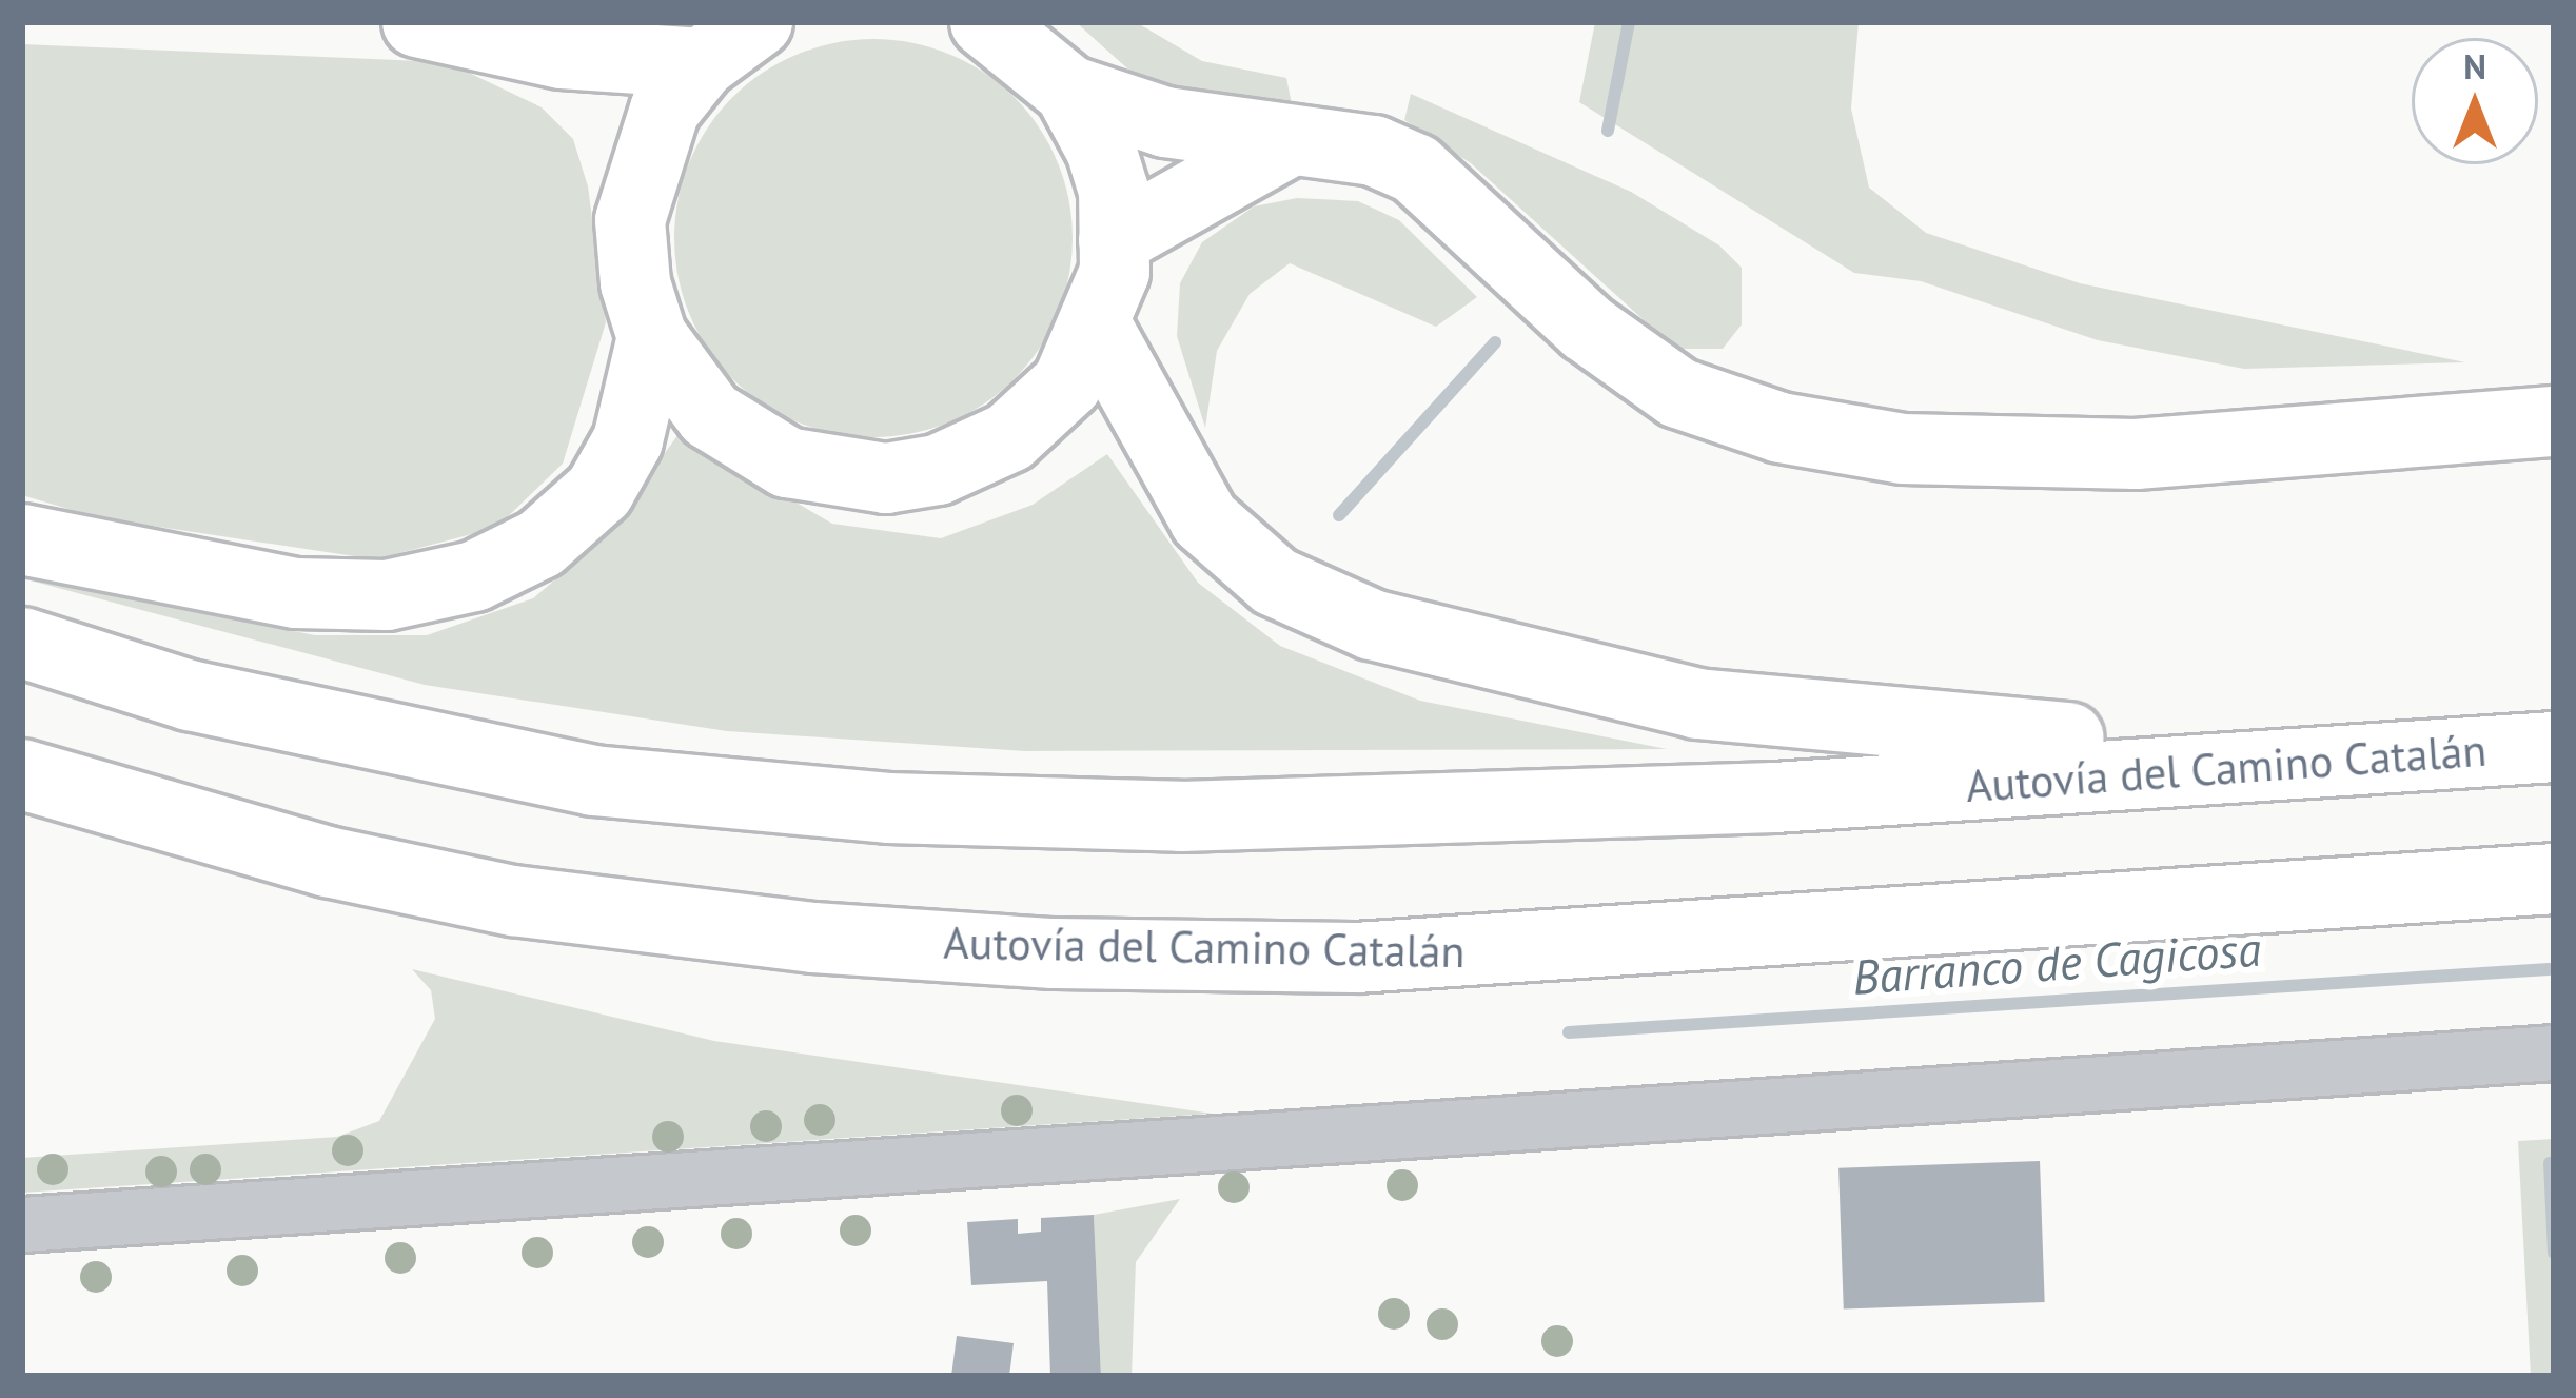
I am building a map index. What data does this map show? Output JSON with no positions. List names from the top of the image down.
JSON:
{
  "streets": {
    "highway": ["Autovía del Camino Catalán"]
  },
  "water": ["Barranco de Cagicosa"],
  "north": "top"
}
